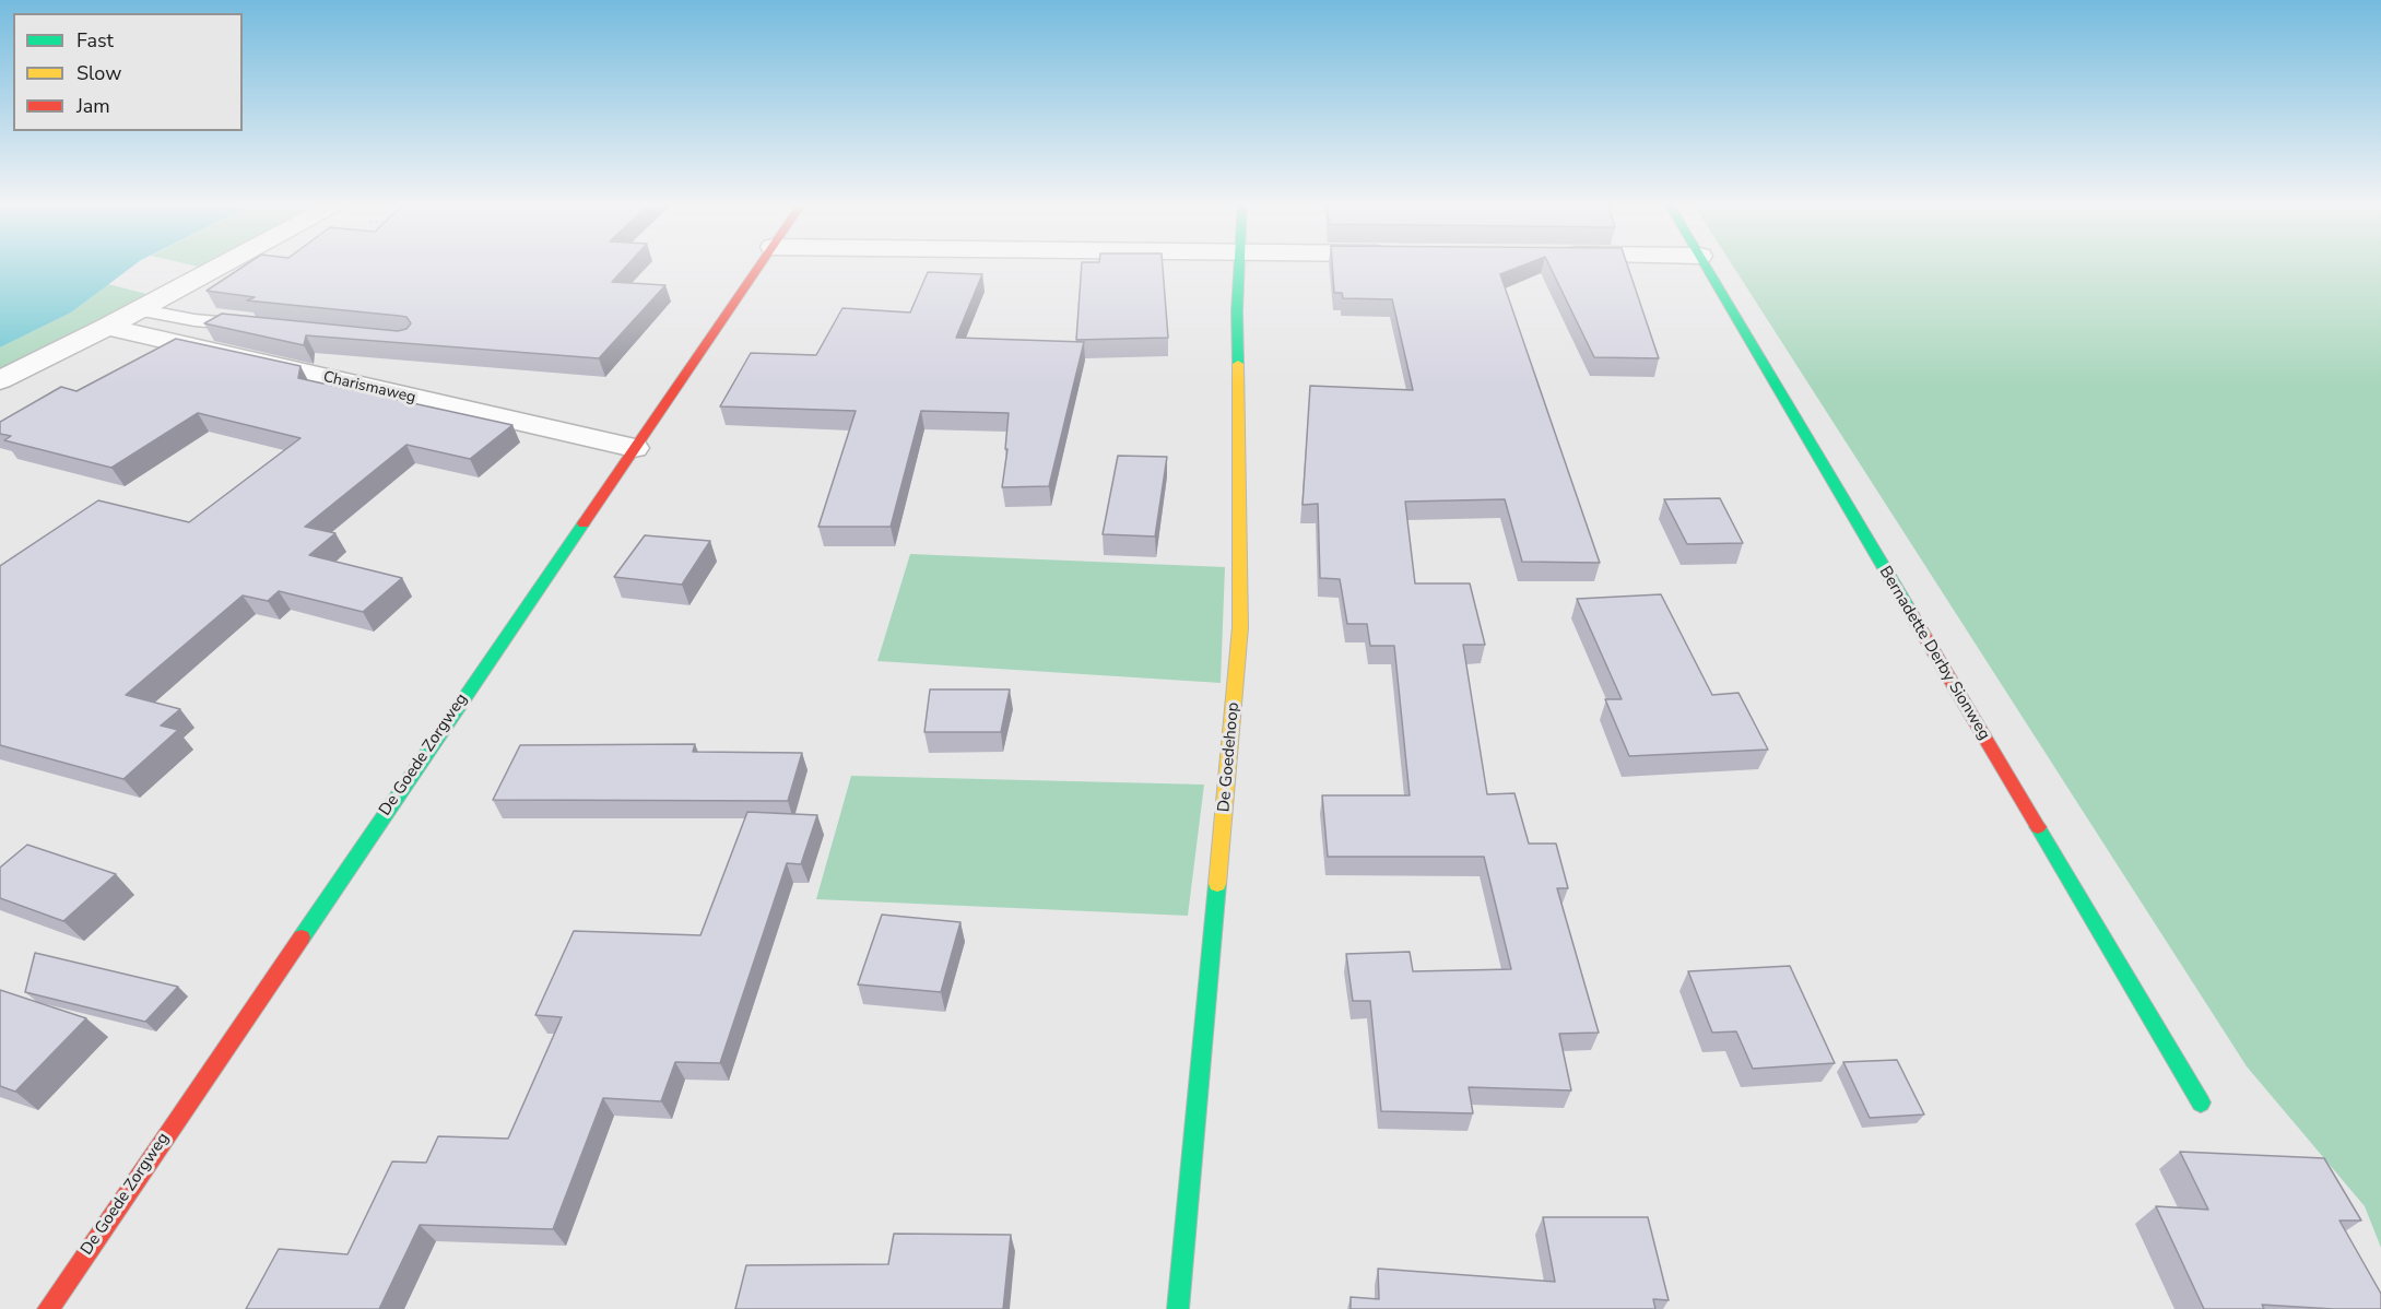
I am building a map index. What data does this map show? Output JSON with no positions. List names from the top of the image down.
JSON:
{
  "streets": {
    "street": [
      "Charismaweg",
      "Bernadette Derby Sionweg",
      "De Goede Zorgweg",
      "De Goedehoop"
    ]
  },
  "crossings": [
    ["Charismaweg", "De Goede Zorgweg"]
  ],
  "legend": ["Fast", "Slow", "Jam"]
}
